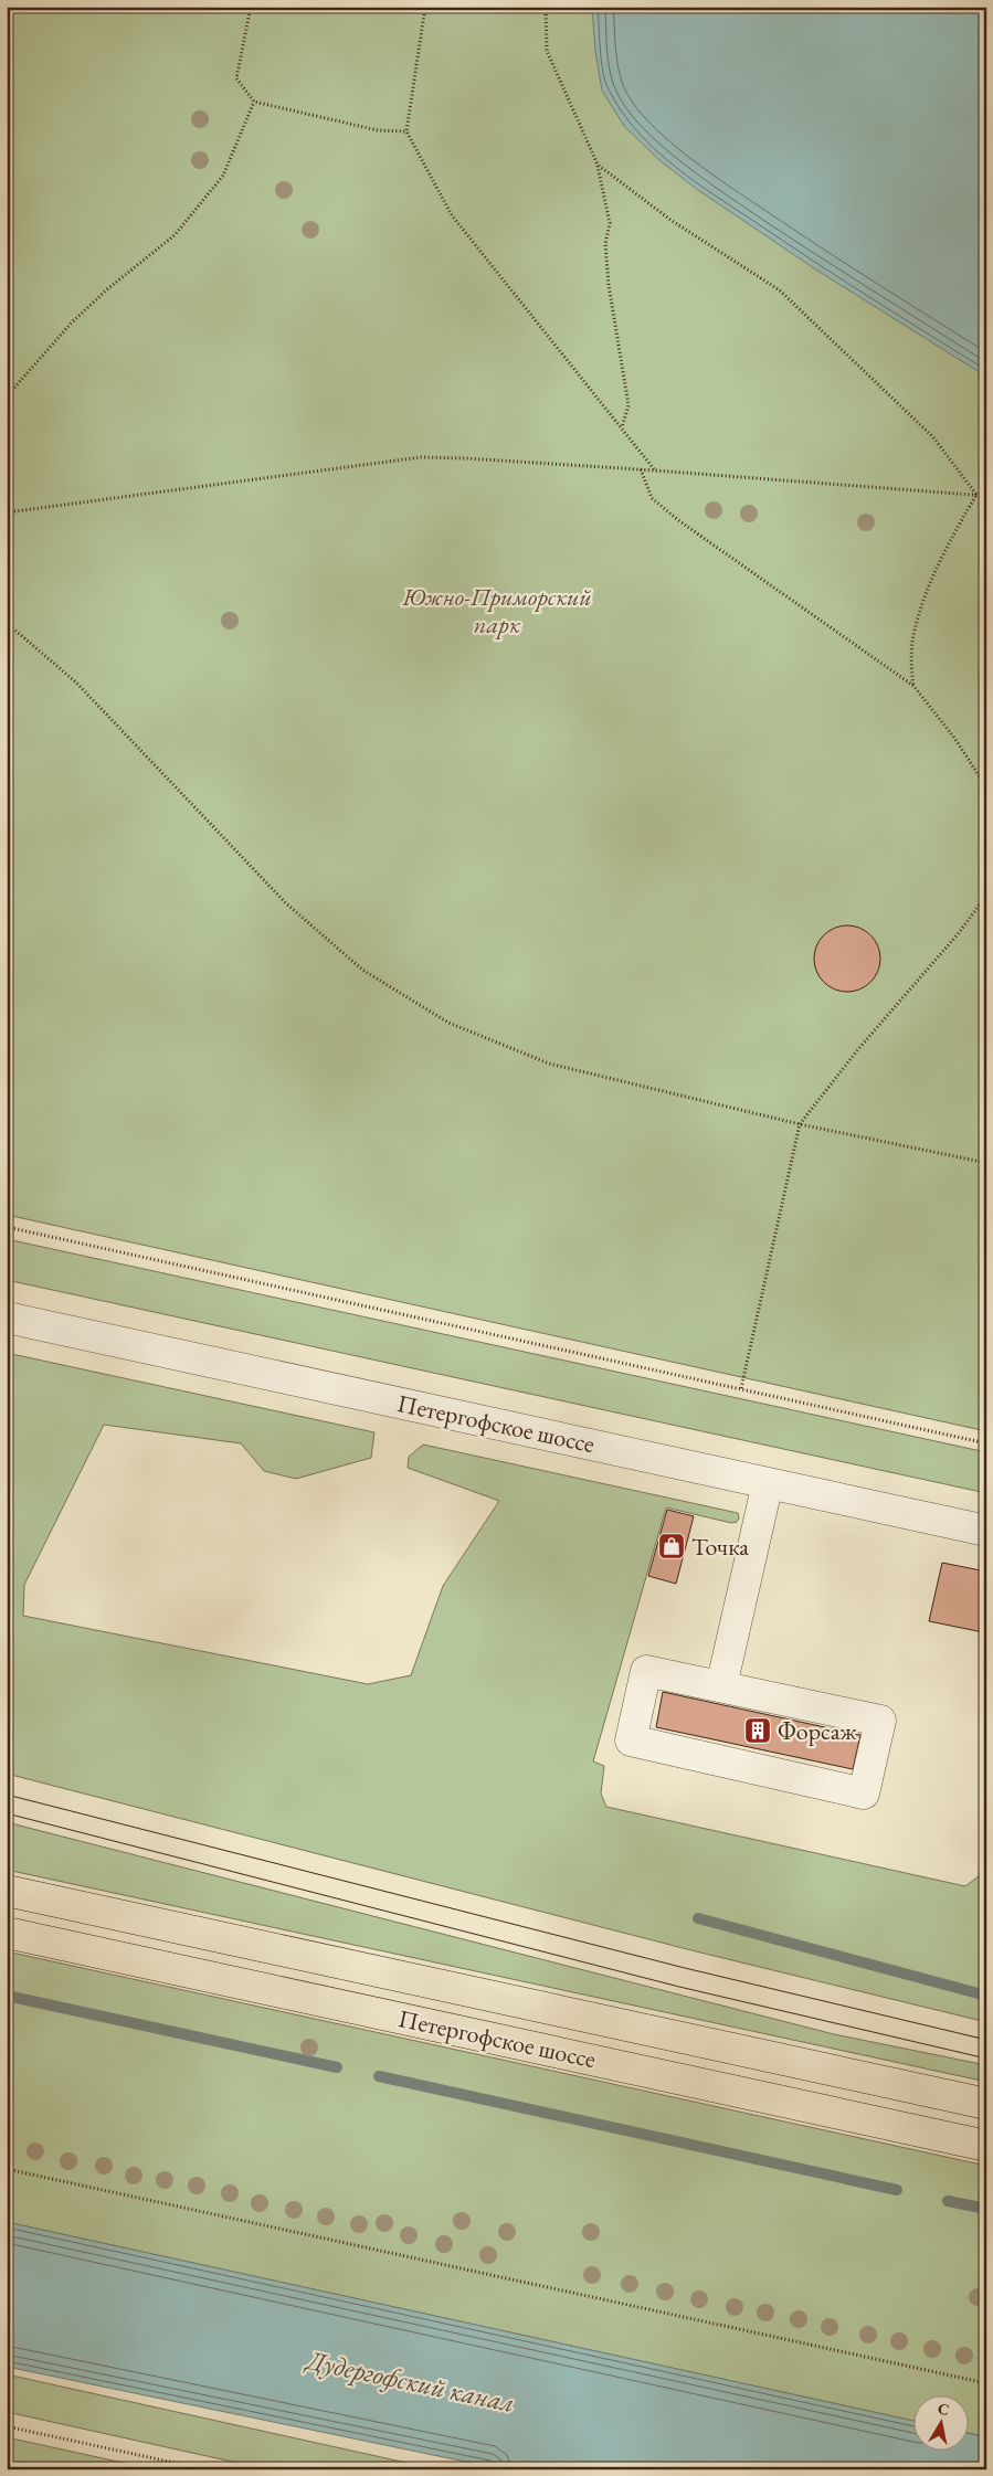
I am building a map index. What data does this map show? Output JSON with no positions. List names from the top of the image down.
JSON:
{
  "streets": {
    "main road": ["Петергофское шоссе"]
  },
  "water": ["Дудергофский канал"],
  "parks": ["Южно-Приморский парк"],
  "places": {
    "shop": ["Точка"],
    "building": ["Форсаж"]
  },
  "north": "top"
}
